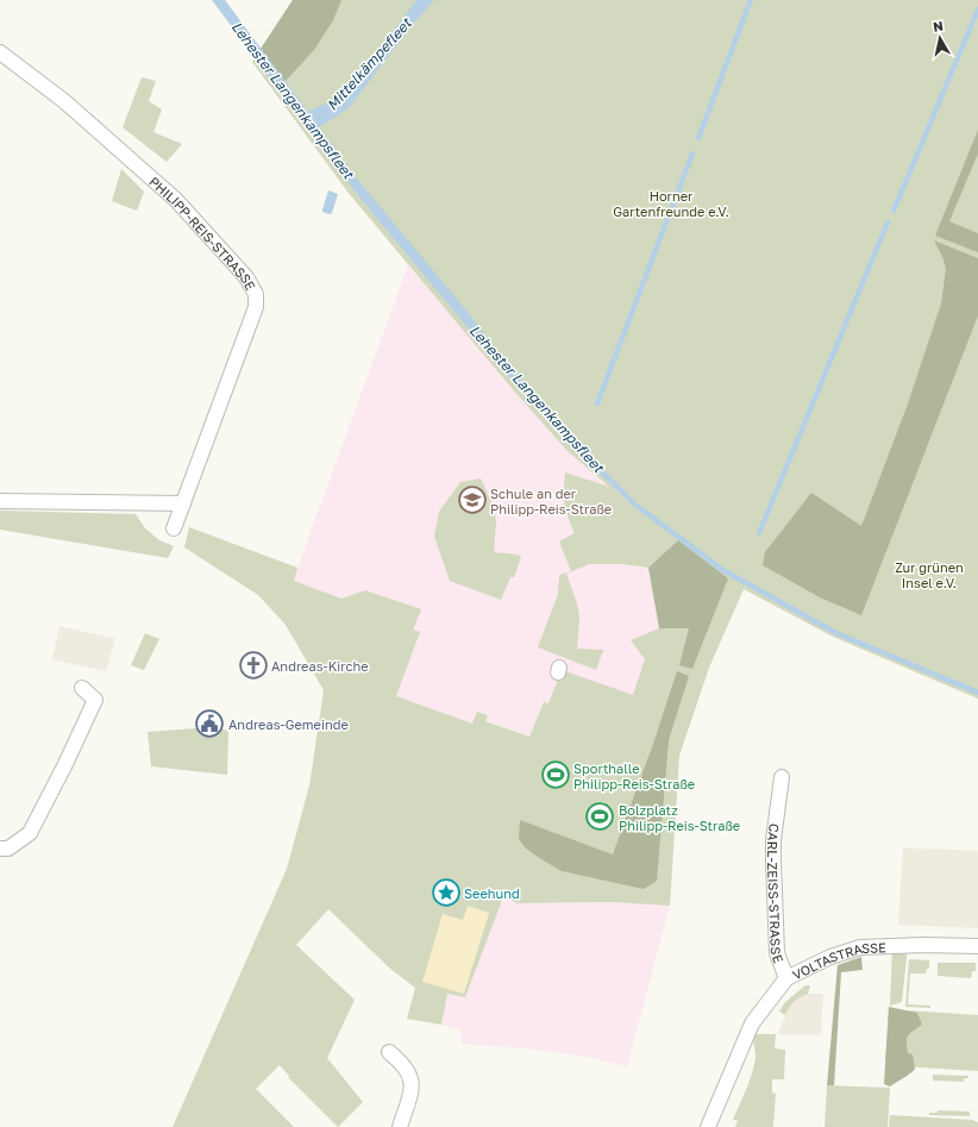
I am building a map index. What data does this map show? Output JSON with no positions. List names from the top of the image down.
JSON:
{
  "streets": {
    "street": ["PHILIPP-REIS-STRASSE", "CARL-ZEISS-STRASSE", "VOLTASTRASSE"]
  },
  "crossings": [
    ["CARL-ZEISS-STRASSE", "VOLTASTRASSE"]
  ],
  "water": ["Mittelkämpefleet", "Lehester Langenkampsfleet"],
  "parks": ["Horner Gartenfreunde e.V.", "Zur grünen Insel e.V."],
  "places": {
    "school or university": ["Schule an der Philipp-Reis-Straße"],
    "church": ["Andreas-Kirche"],
    "public building": ["Andreas-Gemeinde"],
    "sports": ["Sporthalle Philipp-Reis-Straße", "Bolzplatz Philipp-Reis-Straße"],
    "place": ["Seehund"]
  },
  "north": "top"
}
